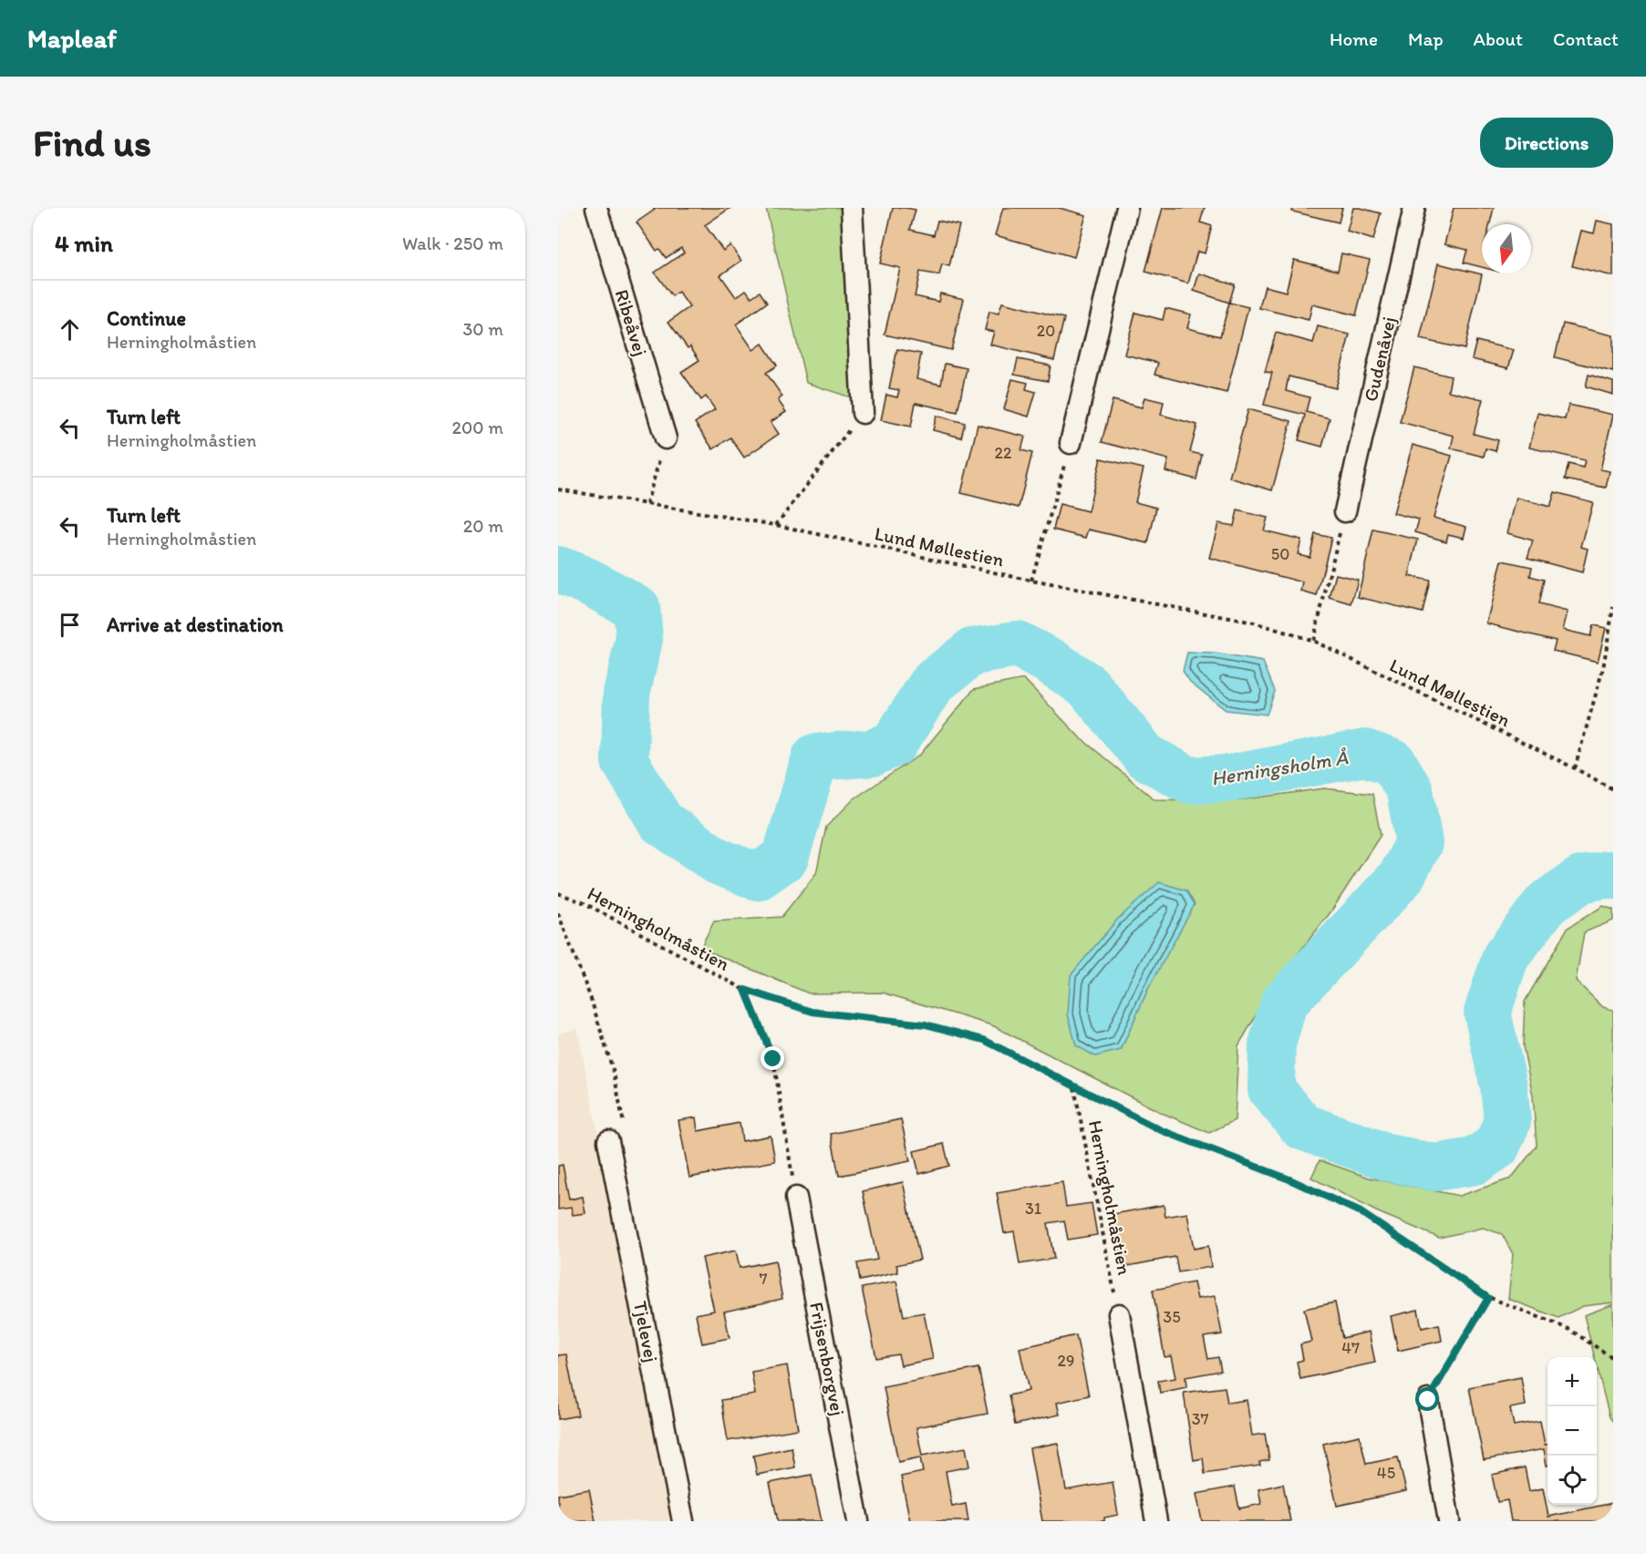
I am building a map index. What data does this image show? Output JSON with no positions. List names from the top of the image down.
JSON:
{
  "streets": {
    "street": [
      "Ribeåvej",
      "Gudenåvej",
      "Tjelevej",
      "Frijsenborgvej"
    ],
    "path": ["Lund Møllestien", "Herningholmåstien"]
  },
  "crossings": [
    ["Herningholmåstien", "Frijsenborgvej"]
  ],
  "water": ["Herningsholm Å"],
  "house_numbers": [
    "20",
    "22",
    "50",
    "31",
    "7",
    "35",
    "47",
    "29",
    "37",
    "45"
  ],
  "north": "bottom",
  "page": {
    "header": "Mapleaf",
    "nav": [
      "Home",
      "Map",
      "About",
      "Contact"
    ],
    "buttons": "Directions",
    "title": "Find us",
    "heading": ["4 min", "Walk · 250 m"],
    "list": [
      ["Continue", "Herningholmåstien", "30 m"],
      ["Turn left", "Herningholmåstien", "200 m"],
      ["Turn left", "Herningholmåstien", "20 m"],
      "Arrive at destination"
    ],
    "map_buttons": ["+", "−"]
  }
}
